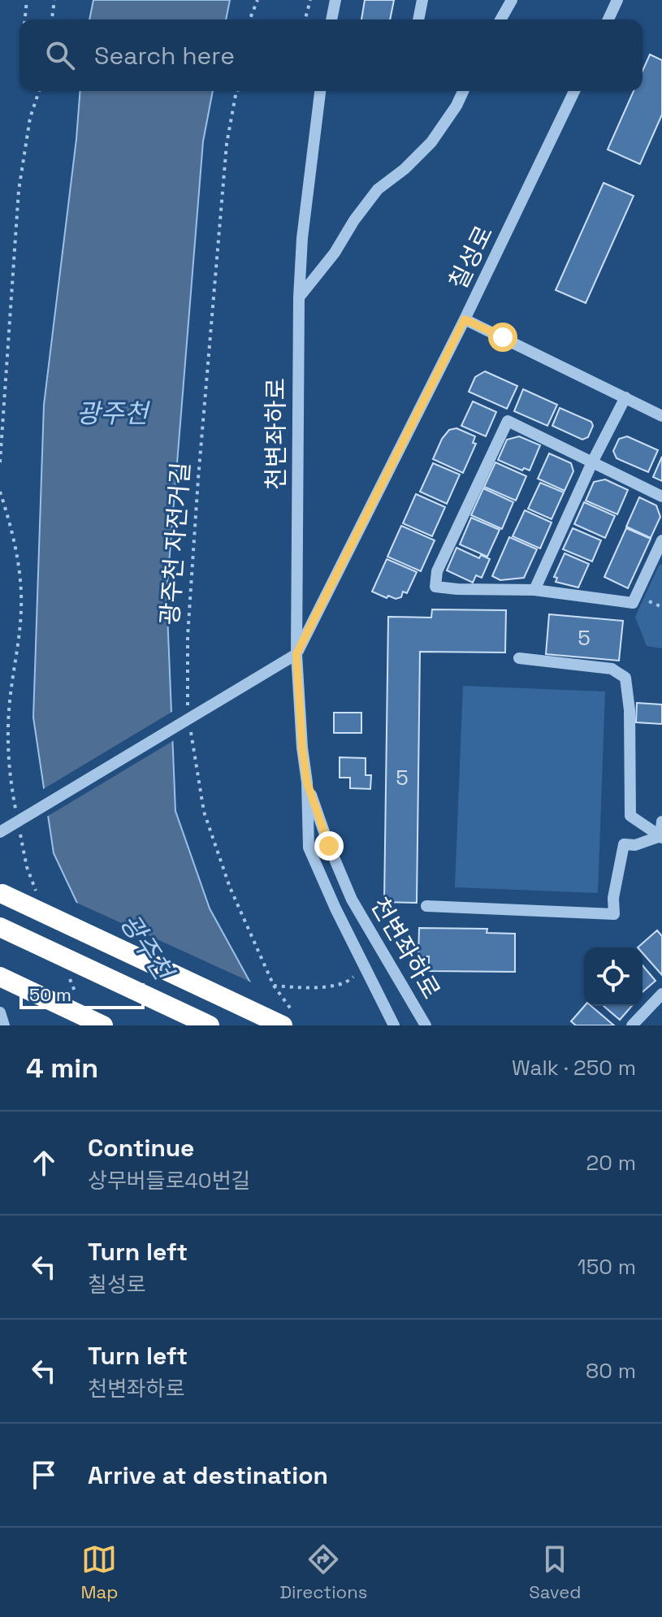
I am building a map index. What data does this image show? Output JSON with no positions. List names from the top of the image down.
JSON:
{
  "streets": {
    "street": ["칠성로", "천변좌하로"],
    "path": ["광주천 자전거길"]
  },
  "crossings": [
    ["칠성로", "천변좌하로"]
  ],
  "water": ["광주천"],
  "house_numbers": ["5", "5"],
  "scale_bar": "50 m",
  "page": {
    "search": "Search here",
    "scale": "50 m",
    "heading": ["4 min", "Walk · 250 m"],
    "list": [
      ["Continue", "상무버들로40번길", "20 m"],
      ["Turn left", "칠성로", "150 m"],
      ["Turn left", "천변좌하로", "80 m"],
      "Arrive at destination"
    ],
    "nav": ["Map", "Directions", "Saved"]
  }
}
